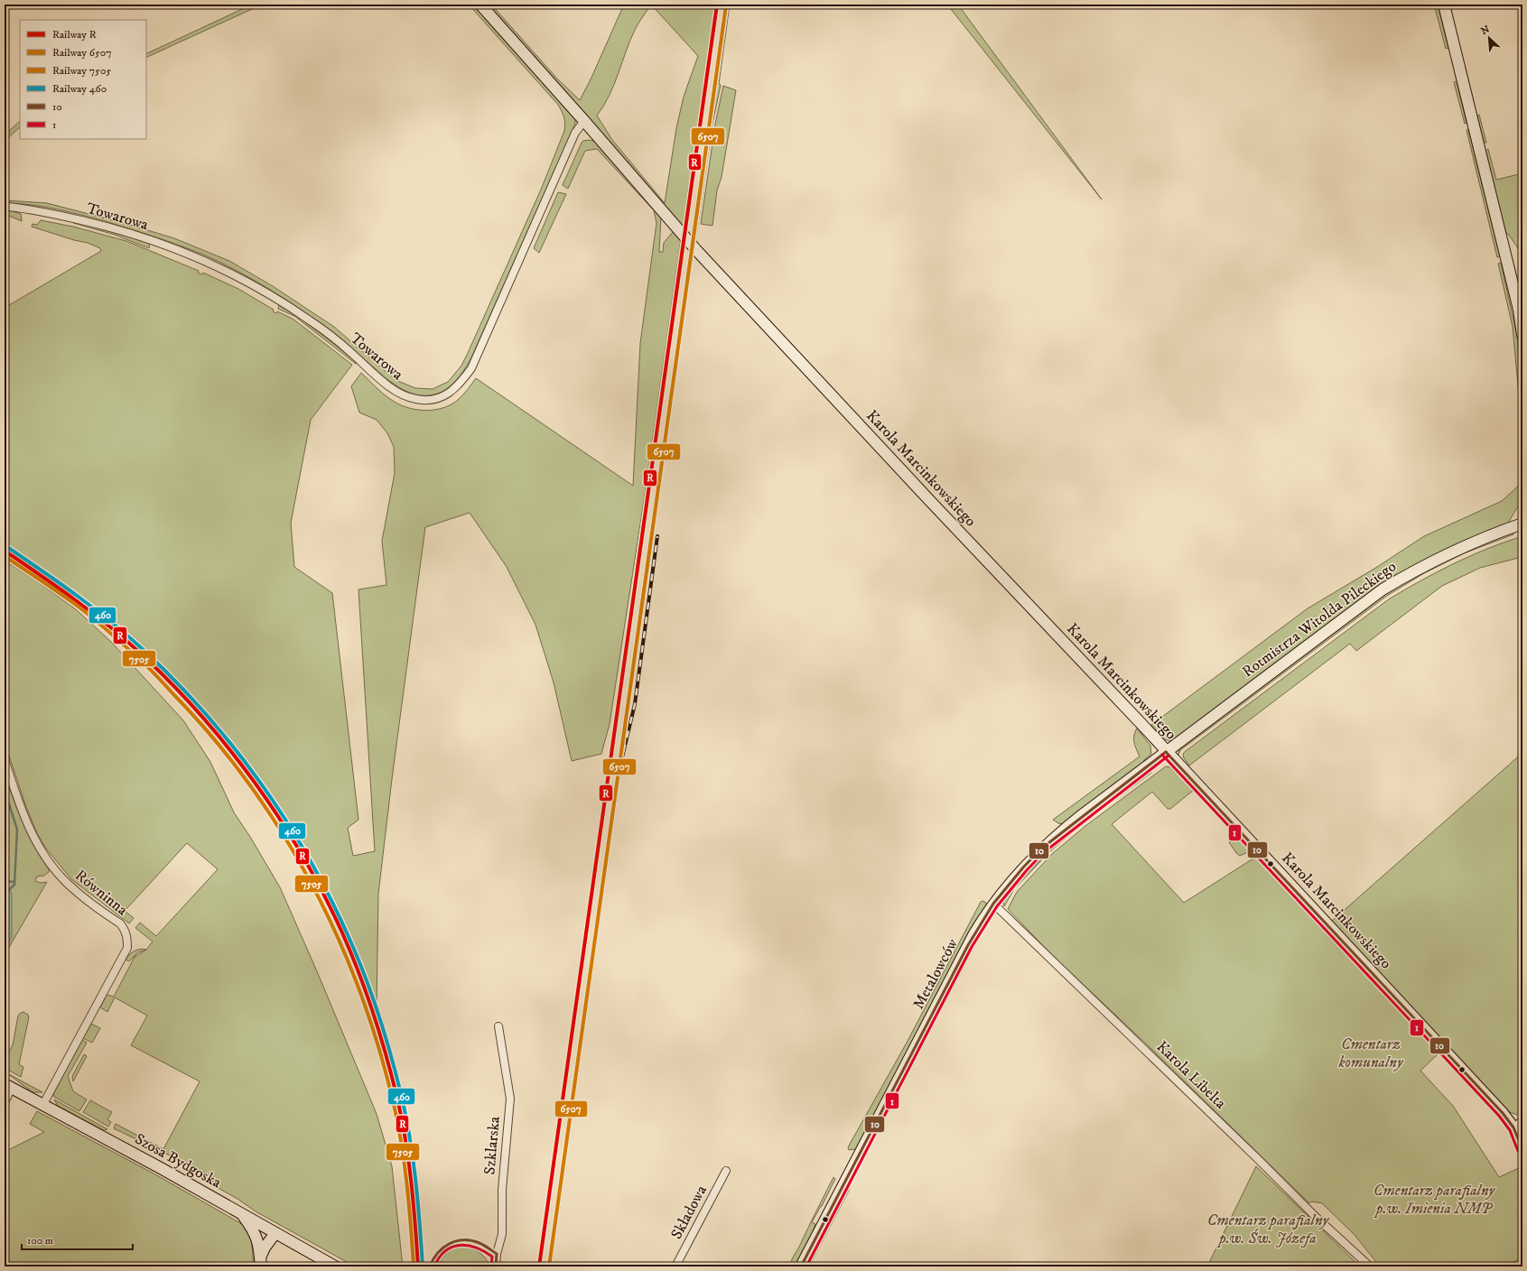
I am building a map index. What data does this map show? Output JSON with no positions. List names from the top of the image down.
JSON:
{
  "streets": {
    "street": [
      "Towarowa",
      "Karola Marcinkowskiego",
      "Rotmistrza Witolda Pileckiego",
      "Równinna",
      "Metalowców",
      "Karola Libelta",
      "Szklarska",
      "Szosa Bydgoska",
      "Składowa"
    ]
  },
  "crossings": [
    ["Towarowa", "Karola Marcinkowskiego"],
    ["Karola Marcinkowskiego", "Rotmistrza Witolda Pileckiego"],
    ["Karola Marcinkowskiego", "Metalowców"],
    ["Rotmistrza Witolda Pileckiego", "Metalowców"],
    ["Równinna", "Szosa Bydgoska"],
    ["Metalowców", "Karola Libelta"]
  ],
  "parks": ["Cmentarz komunalny", "Cmentarz parafialny p.w. Imienia NMP", "Cmentarz parafialny p.w. Św. Józefa"],
  "lines": [
    "rail line R",
    "rail line 6507",
    "rail line 460",
    "rail line 7505",
    "transit line 10",
    "transit line 1"
  ],
  "legend": [
    "Railway R",
    "Railway 6507",
    "Railway 7505",
    "Railway 460",
    "10",
    "1"
  ],
  "scale_bar": "100 m",
  "north": "top left"
}
